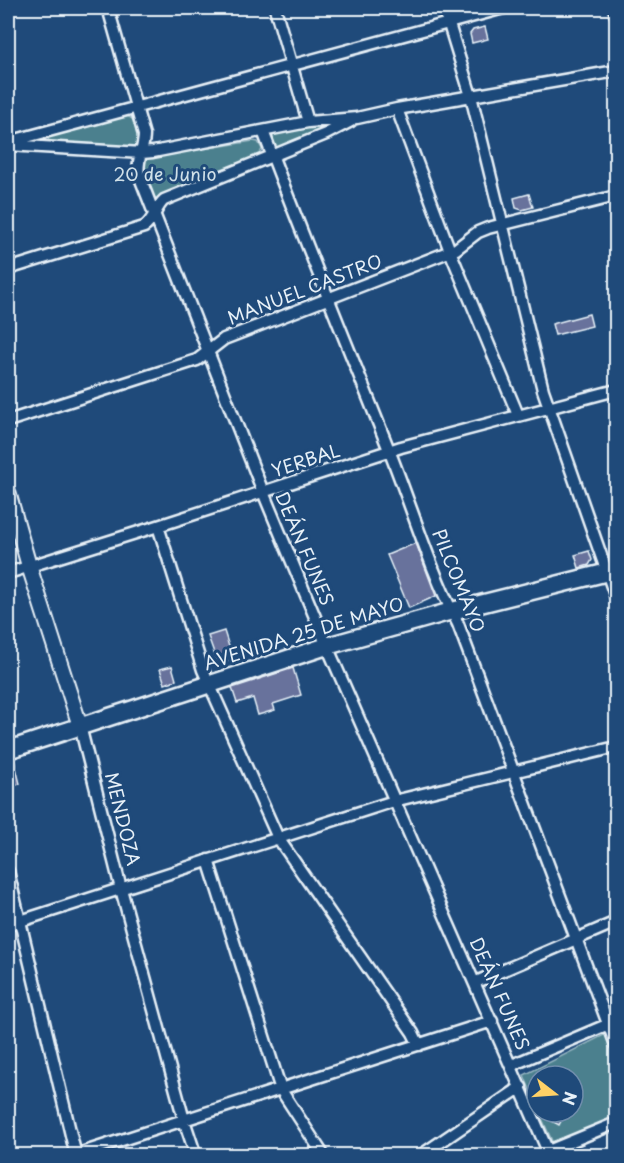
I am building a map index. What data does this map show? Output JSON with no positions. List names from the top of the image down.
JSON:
{
  "streets": {
    "main road": ["AVENIDA 25 DE MAYO"],
    "street": [
      "MANUEL CASTRO",
      "YERBAL",
      "DEÁN FUNES",
      "PILCOMAYO",
      "MENDOZA"
    ]
  },
  "crossings": [
    ["MANUEL CASTRO", "DEÁN FUNES"],
    ["MANUEL CASTRO", "PILCOMAYO"],
    ["YERBAL", "DEÁN FUNES"],
    ["YERBAL", "PILCOMAYO"],
    ["YERBAL", "MENDOZA"],
    ["DEÁN FUNES", "AVENIDA 25 DE MAYO"],
    ["PILCOMAYO", "AVENIDA 25 DE MAYO"],
    ["AVENIDA 25 DE MAYO", "MENDOZA"]
  ],
  "parks": ["20 de Junio"],
  "north": "right"
}
